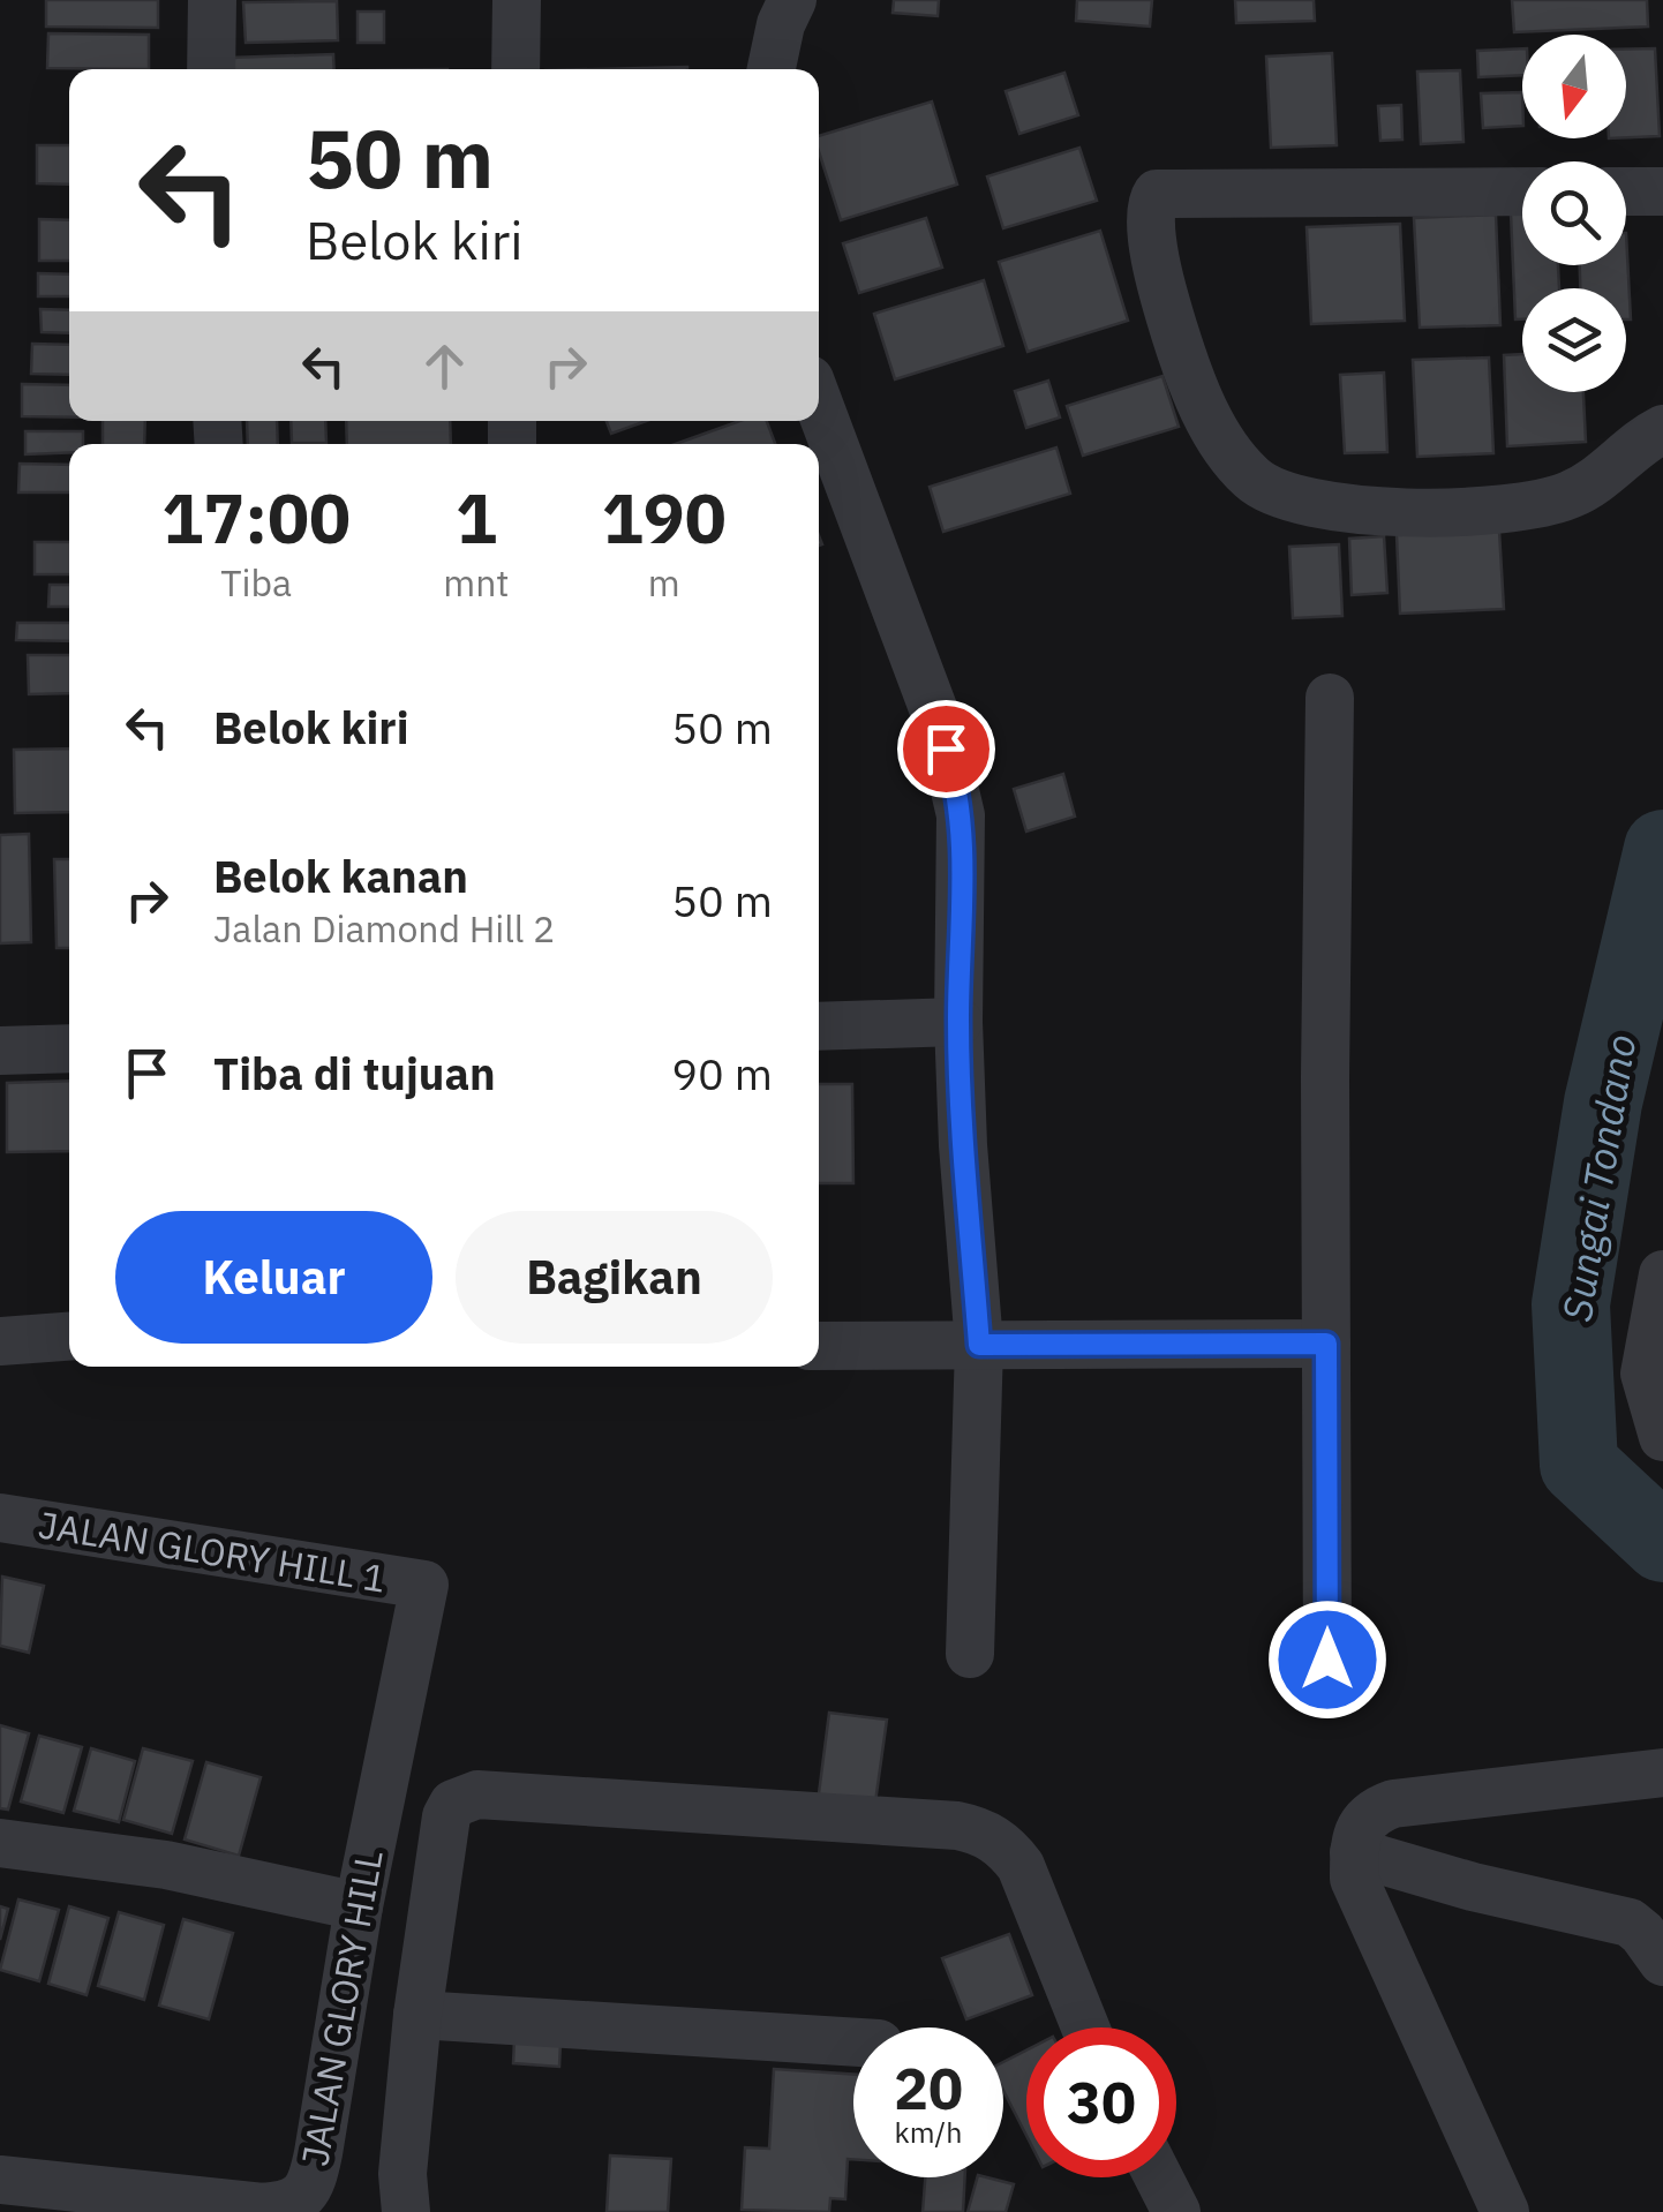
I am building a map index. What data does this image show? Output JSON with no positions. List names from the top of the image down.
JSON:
{
  "streets": {
    "street": ["JALAN GLORY HILL 1", "JALAN GLORY HILL"]
  },
  "crossings": [
    ["JALAN GLORY HILL 1", "JALAN GLORY HILL"]
  ],
  "water": ["Sungai Tondano"],
  "north": "bottom",
  "page": {
    "turn": ["50 m", "Belok kiri"],
    "eta": [
      "17:00",
      "Tiba",
      "1",
      "mnt",
      "190",
      "m"
    ],
    "list": [
      {
        "name": "Belok kiri",
        "value": "50 m"
      },
      {
        "name": "Belok kanan",
        "note": "Jalan Diamond Hill 2",
        "value": "50 m"
      },
      {
        "name": "Tiba di tujuan",
        "value": "90 m"
      }
    ],
    "buttons": ["Keluar", "Bagikan"],
    "speed": "20 km/h",
    "limit": "30"
  }
}
